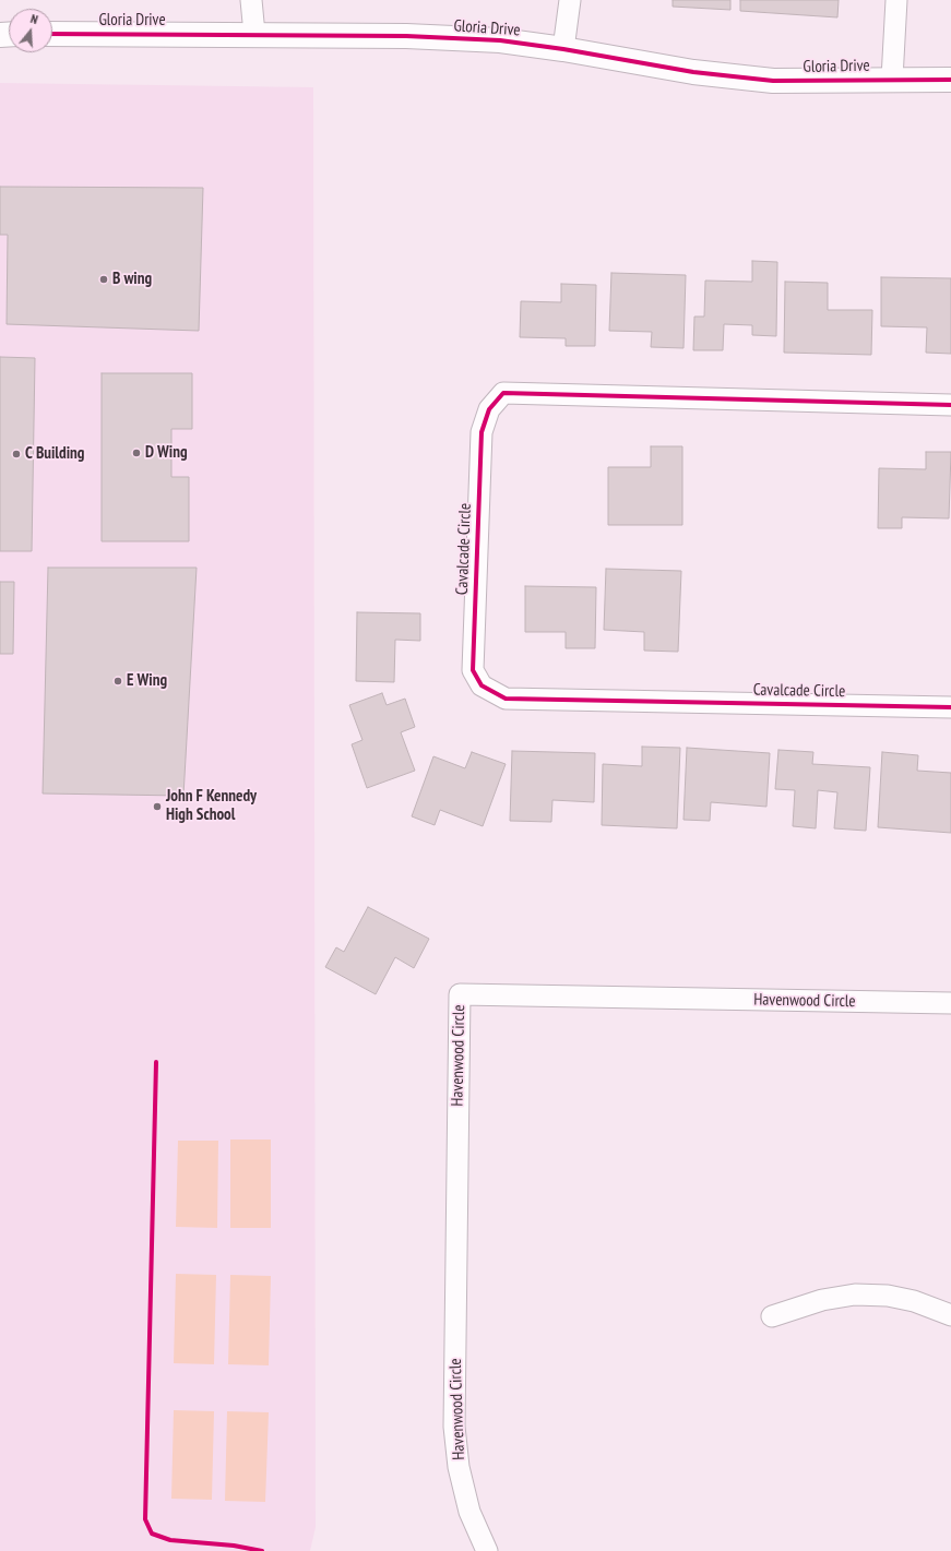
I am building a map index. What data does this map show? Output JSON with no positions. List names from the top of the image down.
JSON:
{
  "streets": {
    "street": ["Gloria Drive", "Cavalcade Circle", "Havenwood Circle"]
  },
  "places": [
    "B wing",
    "D Wing",
    "C Building",
    "E Wing",
    "John F Kennedy High School"
  ],
  "north": "top"
}
